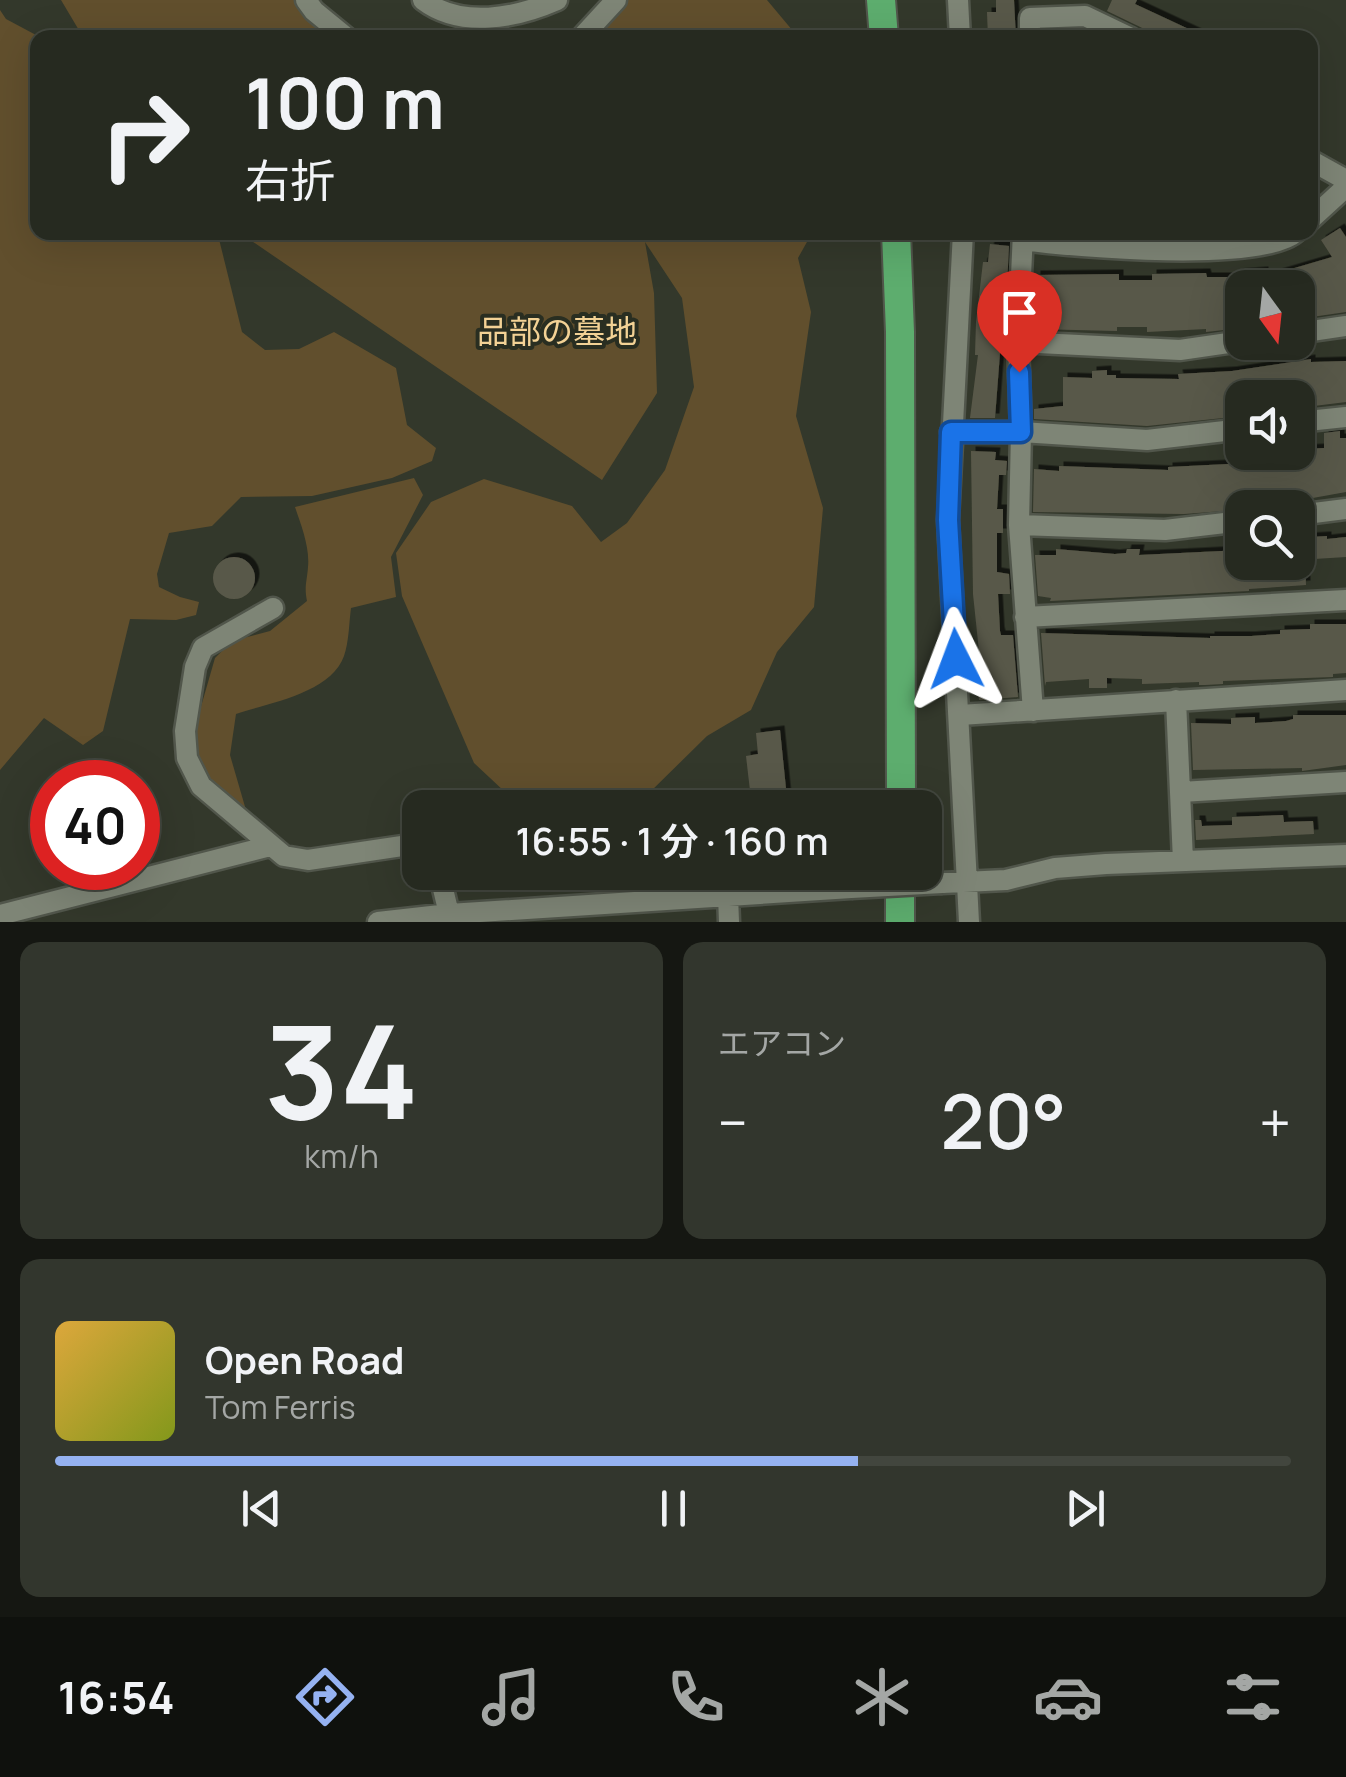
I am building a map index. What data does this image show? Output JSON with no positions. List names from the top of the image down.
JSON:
{
  "parks": ["品部の墓地"],
  "north": "bottom",
  "page": {
    "turn": ["100 m", "右折"],
    "limit": "40",
    "trip": "16:55 · 1 分 · 160 m",
    "tile": [
      ["34", "km/h"],
      "エアコン"
    ],
    "heat": ["−", "20°", "+"],
    "song": ["Open Road", "Tom Ferris"],
    "tabs": "16:54"
  }
}
